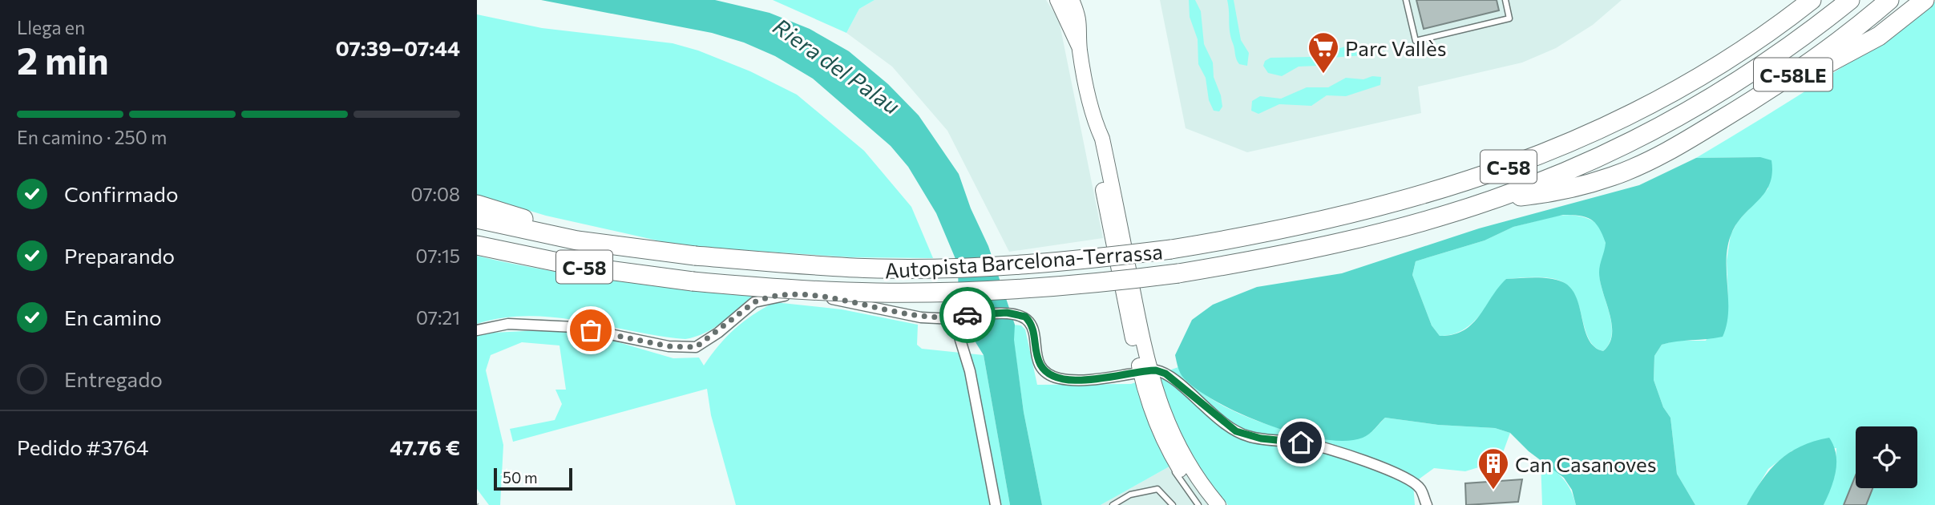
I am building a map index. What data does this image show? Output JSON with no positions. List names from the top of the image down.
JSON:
{
  "streets": {
    "highway": ["C-58LE", "C-58", "Autopista Barcelona-Terrassa"]
  },
  "crossings": [
    ["C-58LE", "Autopista Barcelona-Terrassa"]
  ],
  "water": ["Riera del Palau"],
  "places": {
    "supermarket": ["Parc Vallès"],
    "building": ["Can Casanoves"]
  },
  "scale_bar": "50 m",
  "page": {
    "heading": ["2 min", "Llega en", "07:39–07:44"],
    "panel": ["Pedido #3764", "47.76 €"],
    "bar": "En camino · 250 m",
    "list": [
      ["Confirmado", "07:08"],
      ["Preparando", "07:15"],
      ["En camino", "07:21"],
      "Entregado"
    ],
    "scale": "50 m"
  }
}
